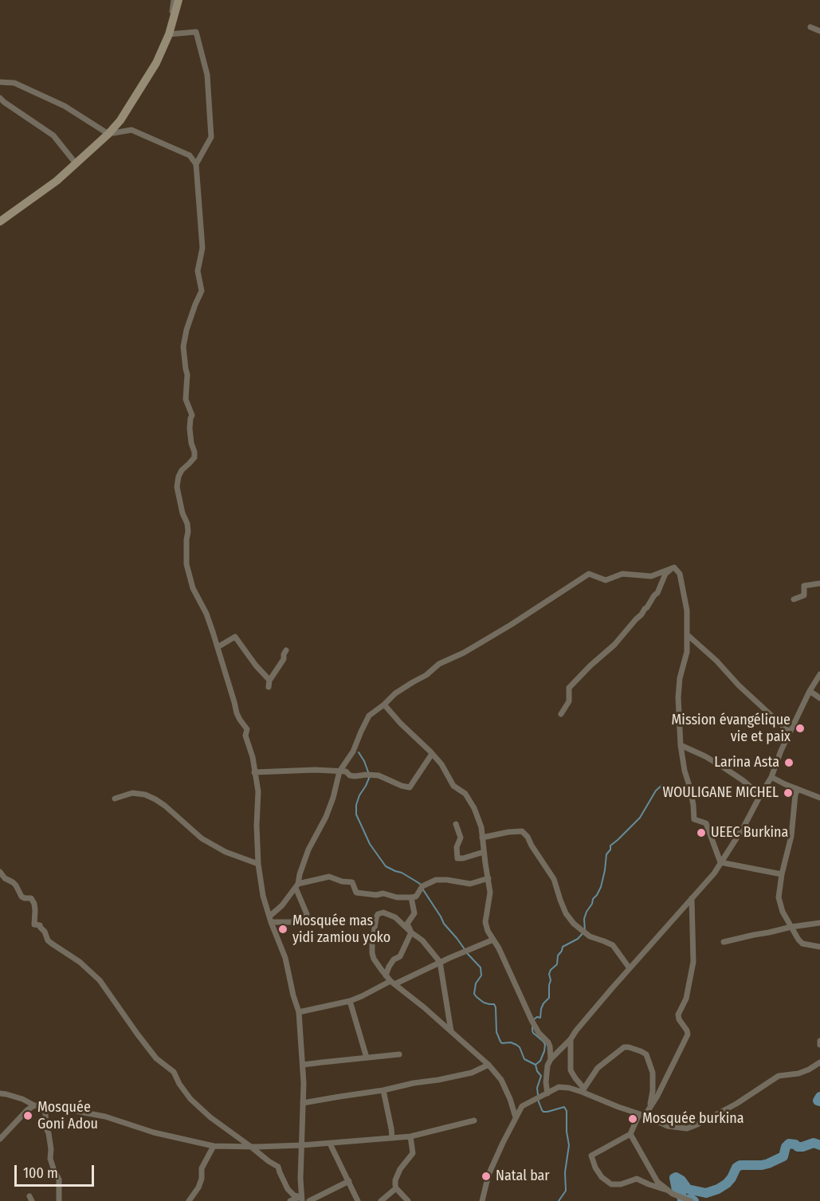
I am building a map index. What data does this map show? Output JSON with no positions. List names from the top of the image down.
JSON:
{
  "places": [
    "Mission évangélique vie et paix",
    "Larina Asta",
    "WOULIGANE MICHEL",
    "UEEC Burkina",
    "Mosquée mas yidi zamiou yoko",
    "Mosquée Goni Adou",
    "Mosquée burkina",
    "Natal bar"
  ],
  "scale_bar": "100 m"
}
